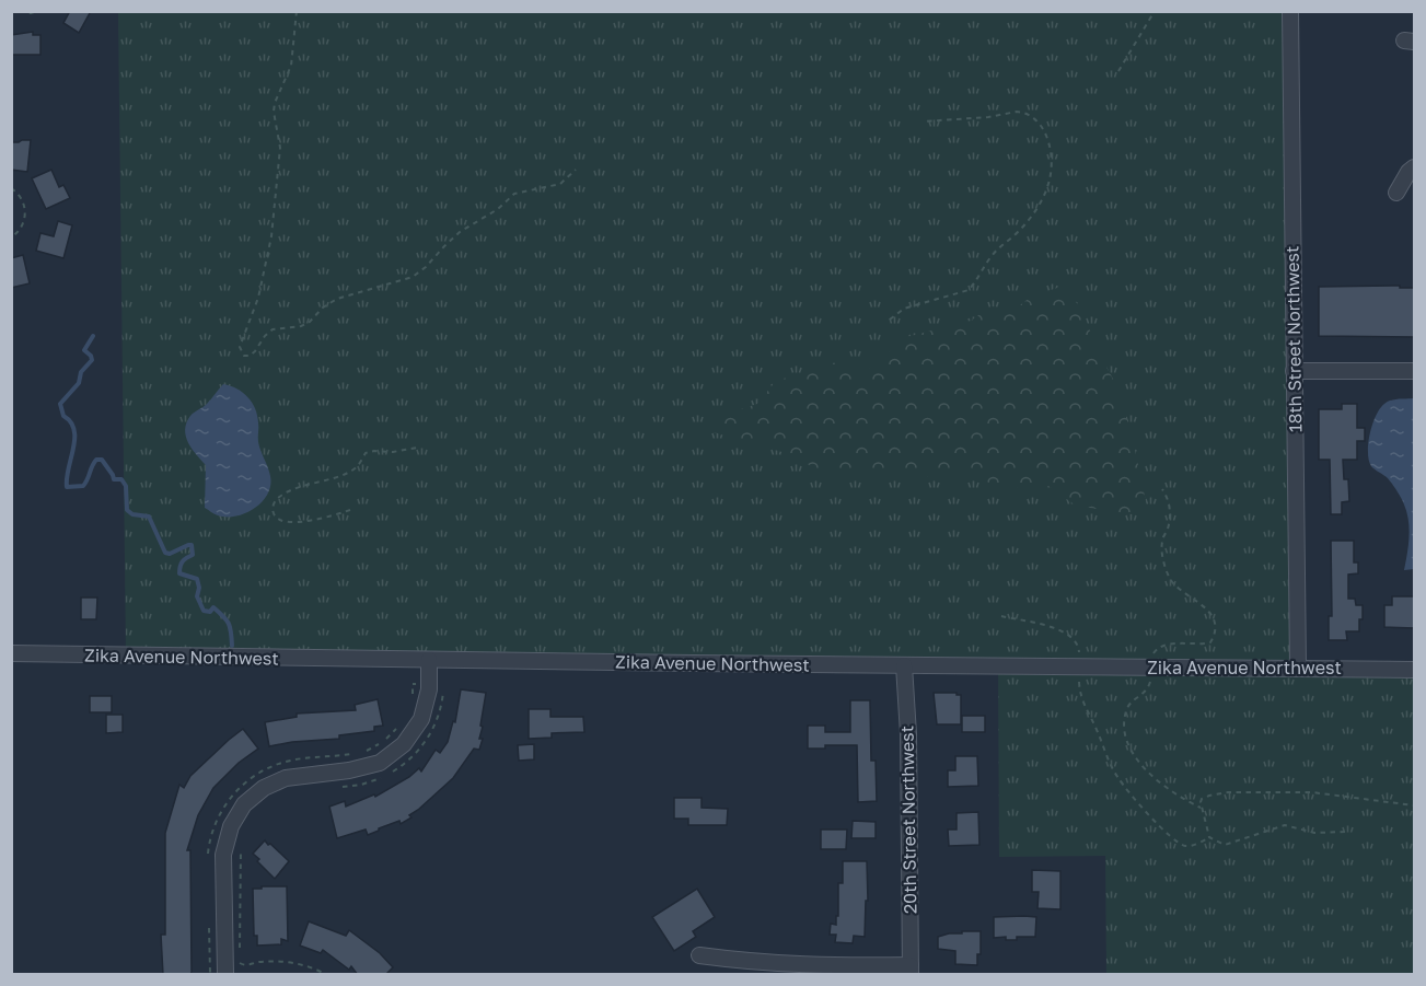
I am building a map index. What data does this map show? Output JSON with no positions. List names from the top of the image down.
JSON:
{
  "streets": {
    "street": ["18th Street Northwest", "Zika Avenue Northwest", "20th Street Northwest"]
  },
  "crossings": [
    ["18th Street Northwest", "Zika Avenue Northwest"],
    ["Zika Avenue Northwest", "20th Street Northwest"]
  ]
}
